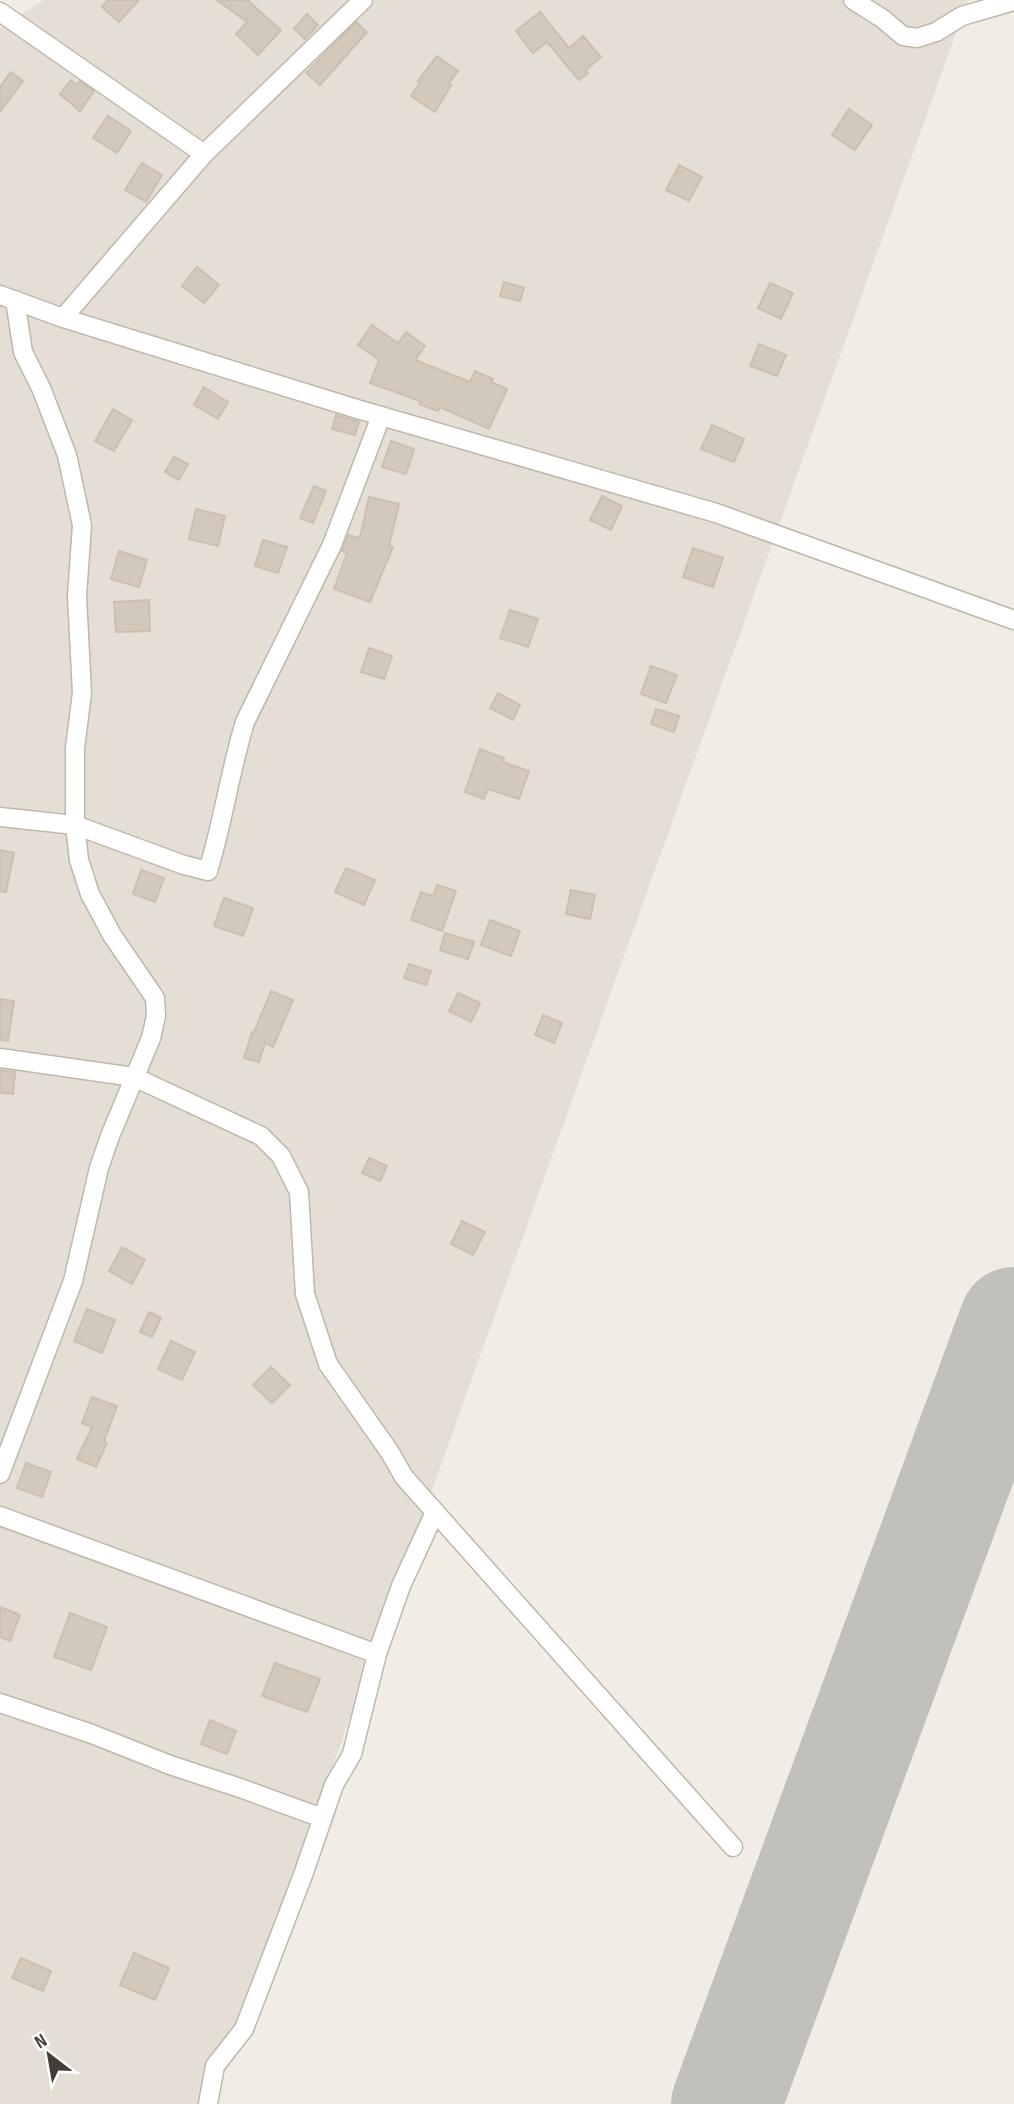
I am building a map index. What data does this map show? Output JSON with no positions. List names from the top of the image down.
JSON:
{
  "north": "top left"
}
